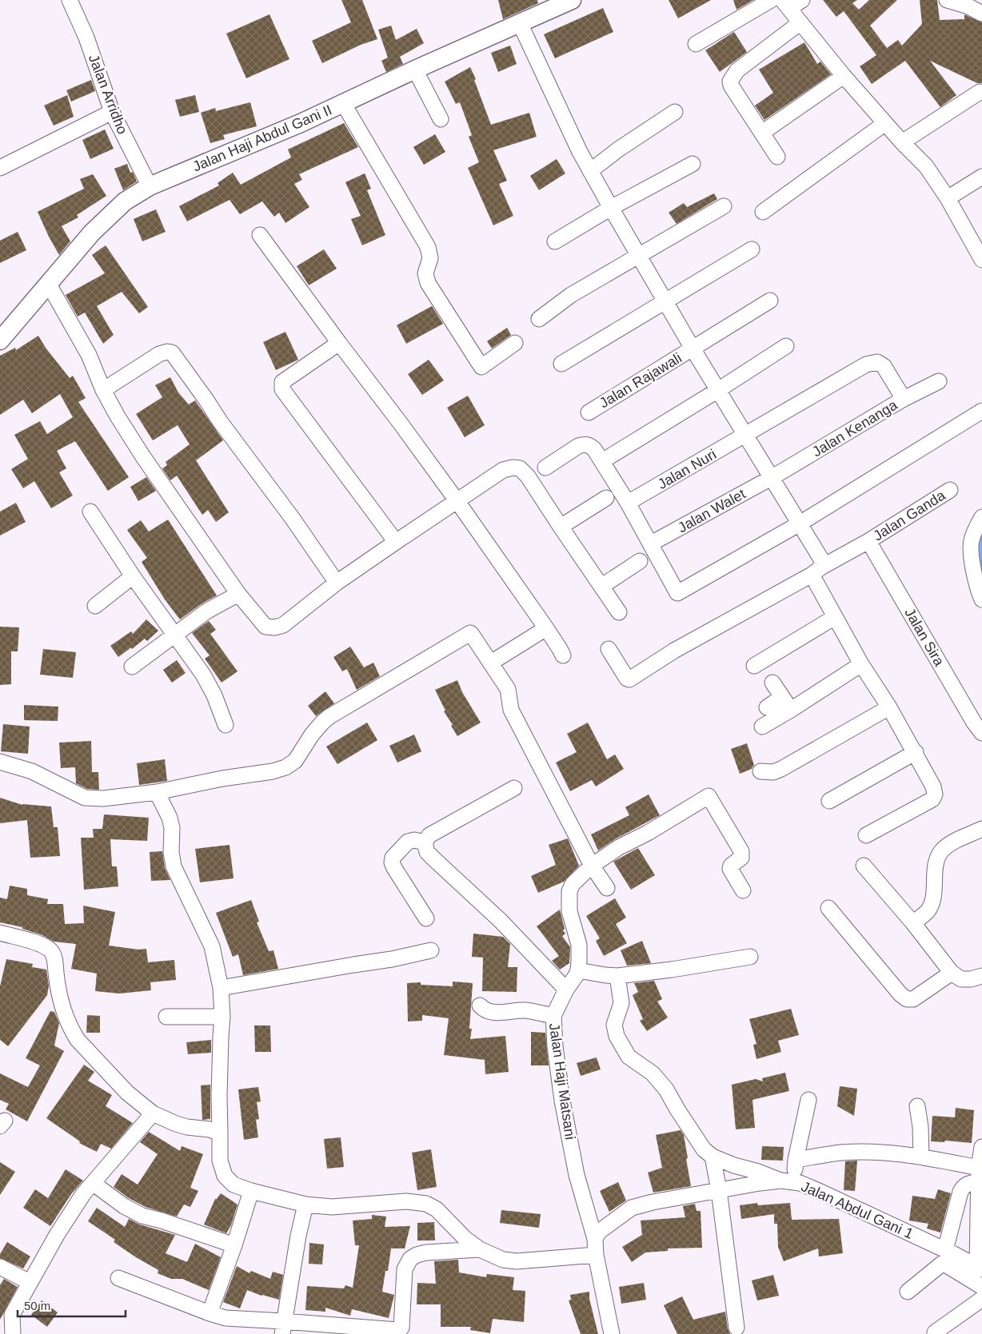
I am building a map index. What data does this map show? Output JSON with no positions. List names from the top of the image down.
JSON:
{
  "streets": {
    "street": [
      "Jalan Arridho",
      "Jalan Haji Abdul Gani II",
      "Jalan Rajawali",
      "Jalan Kenanga",
      "Jalan Nuri",
      "Jalan Walet",
      "Jalan Ganda",
      "Jalan Sira",
      "Jalan Haji Matsani",
      "Jalan Abdul Gani 1"
    ]
  },
  "crossings": [
    ["Jalan Arridho", "Jalan Haji Abdul Gani II"],
    ["Jalan Kenanga", "Jalan Nuri"],
    ["Jalan Kenanga", "Jalan Walet"],
    ["Jalan Ganda", "Jalan Sira"],
    ["Jalan Haji Matsani", "Jalan Abdul Gani 1"]
  ],
  "scale_bar": "50 m"
}
